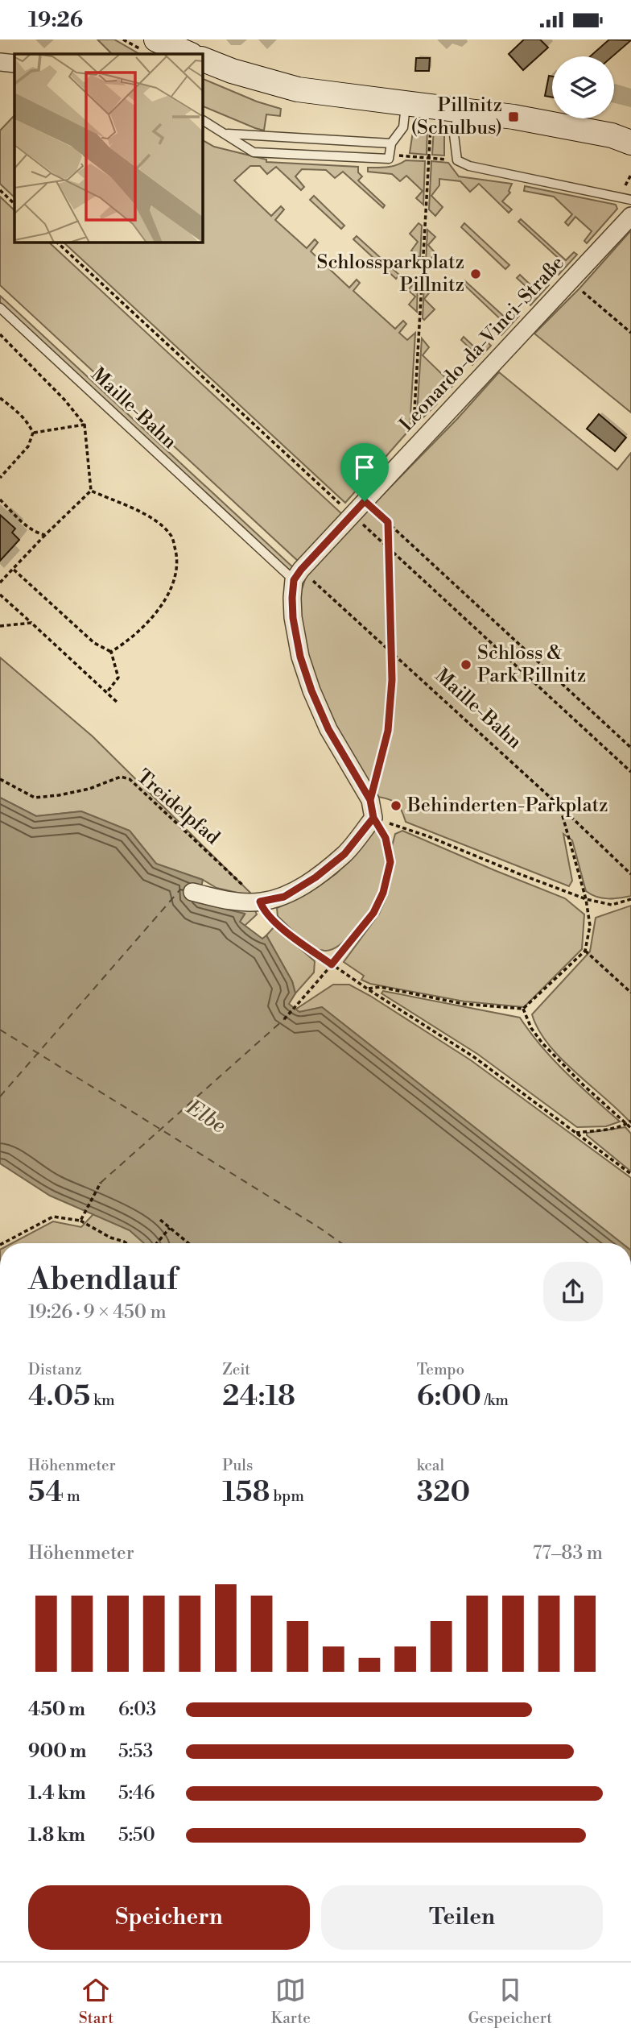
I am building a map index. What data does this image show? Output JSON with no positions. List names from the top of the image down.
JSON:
{
  "streets": {
    "street": ["Leonardo-da-Vinci-Straße"],
    "lane": ["Maille-Bahn"],
    "path": ["Treidelpfad"]
  },
  "crossings": [
    ["Leonardo-da-Vinci-Straße", "Maille-Bahn"]
  ],
  "water": ["Elbe"],
  "places": {
    "transit": ["Pillnitz (Schulbus)"],
    "other": ["Schlossparkplatz Pillnitz", "Schloss & Park Pillnitz", "Behinderten-Parkplatz"]
  },
  "page": {
    "status": "19:26",
    "heading": ["Abendlauf", "19:26 · 9 × 450 m"],
    "stats": [
      ["Distanz", "4.05 km"],
      ["Zeit", "24:18"],
      ["Tempo", "6:00 /km"],
      ["Höhenmeter", "54 m"],
      ["Puls", "158 bpm"],
      ["kcal", "320"]
    ],
    "chart": ["Höhenmeter", "77–83 m"],
    "list": [
      {
        "name": "450 m",
        "note": "6:03"
      },
      {
        "name": "900 m",
        "note": "5:53"
      },
      {
        "name": "1.4 km",
        "note": "5:46"
      },
      {
        "name": "1.8 km",
        "note": "5:50"
      }
    ],
    "buttons": ["Speichern", "Teilen"],
    "tabs": ["Start", "Karte", "Gespeichert"]
  }
}
